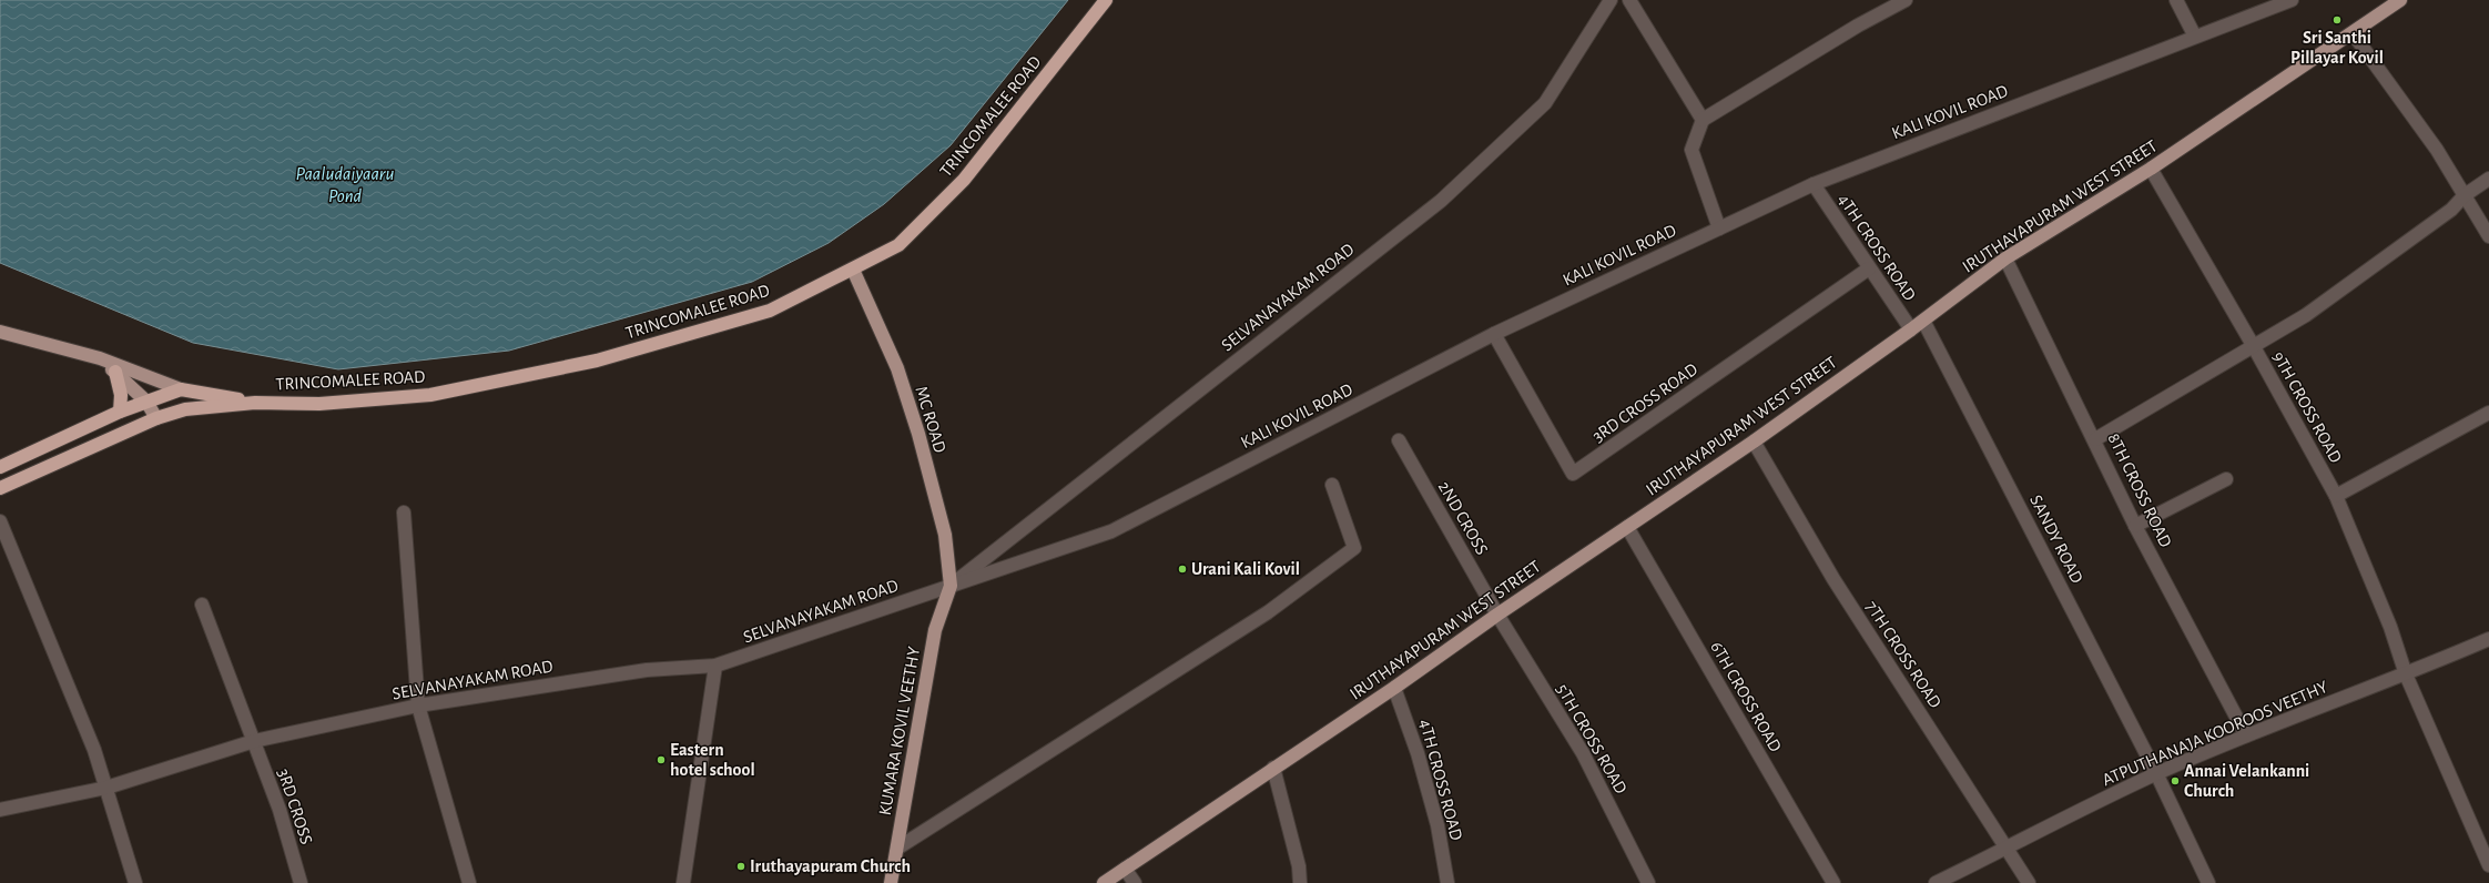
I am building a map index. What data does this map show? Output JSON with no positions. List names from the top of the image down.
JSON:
{
  "streets": {
    "highway": ["TRINCOMALEE ROAD"],
    "main road": ["IRUTHAYAPURAM WEST STREET", "MC ROAD", "KUMARA KOVIL VEETHY"],
    "street": [
      "KALI KOVIL ROAD",
      "4TH CROSS ROAD",
      "SELVANAYAKAM ROAD",
      "3RD CROSS ROAD",
      "9TH CROSS ROAD",
      "8TH CROSS ROAD",
      "2ND CROSS",
      "SANDY ROAD",
      "7TH CROSS ROAD",
      "6TH CROSS ROAD",
      "ATPUTHANAJA KOOROOS VEETHY",
      "5TH CROSS ROAD",
      "3RD CROSS"
    ]
  },
  "crossings": [
    ["KALI KOVIL ROAD", "4TH CROSS ROAD"],
    ["KALI KOVIL ROAD", "SELVANAYAKAM ROAD"],
    ["KALI KOVIL ROAD", "3RD CROSS ROAD"],
    ["TRINCOMALEE ROAD", "MC ROAD"],
    ["IRUTHAYAPURAM WEST STREET", "4TH CROSS ROAD"],
    ["IRUTHAYAPURAM WEST STREET", "9TH CROSS ROAD"],
    ["IRUTHAYAPURAM WEST STREET", "8TH CROSS ROAD"],
    ["IRUTHAYAPURAM WEST STREET", "2ND CROSS"],
    ["IRUTHAYAPURAM WEST STREET", "SANDY ROAD"],
    ["IRUTHAYAPURAM WEST STREET", "7TH CROSS ROAD"],
    ["IRUTHAYAPURAM WEST STREET", "6TH CROSS ROAD"],
    ["IRUTHAYAPURAM WEST STREET", "5TH CROSS ROAD"],
    ["4TH CROSS ROAD", "3RD CROSS ROAD"],
    ["SELVANAYAKAM ROAD", "MC ROAD"],
    ["SELVANAYAKAM ROAD", "KUMARA KOVIL VEETHY"],
    ["SELVANAYAKAM ROAD", "3RD CROSS"],
    ["9TH CROSS ROAD", "ATPUTHANAJA KOOROOS VEETHY"],
    ["MC ROAD", "KUMARA KOVIL VEETHY"],
    ["8TH CROSS ROAD", "ATPUTHANAJA KOOROOS VEETHY"],
    ["2ND CROSS", "5TH CROSS ROAD"],
    ["SANDY ROAD", "ATPUTHANAJA KOOROOS VEETHY"],
    ["7TH CROSS ROAD", "ATPUTHANAJA KOOROOS VEETHY"]
  ],
  "water": ["Paaludaiyaaru Pond"],
  "places": [
    "Sri Santhi Pillayar Kovil",
    "Urani Kali Kovil",
    "Eastern hotel school",
    "Annai Velankanni Church",
    "Iruthayapuram Church"
  ]
}
